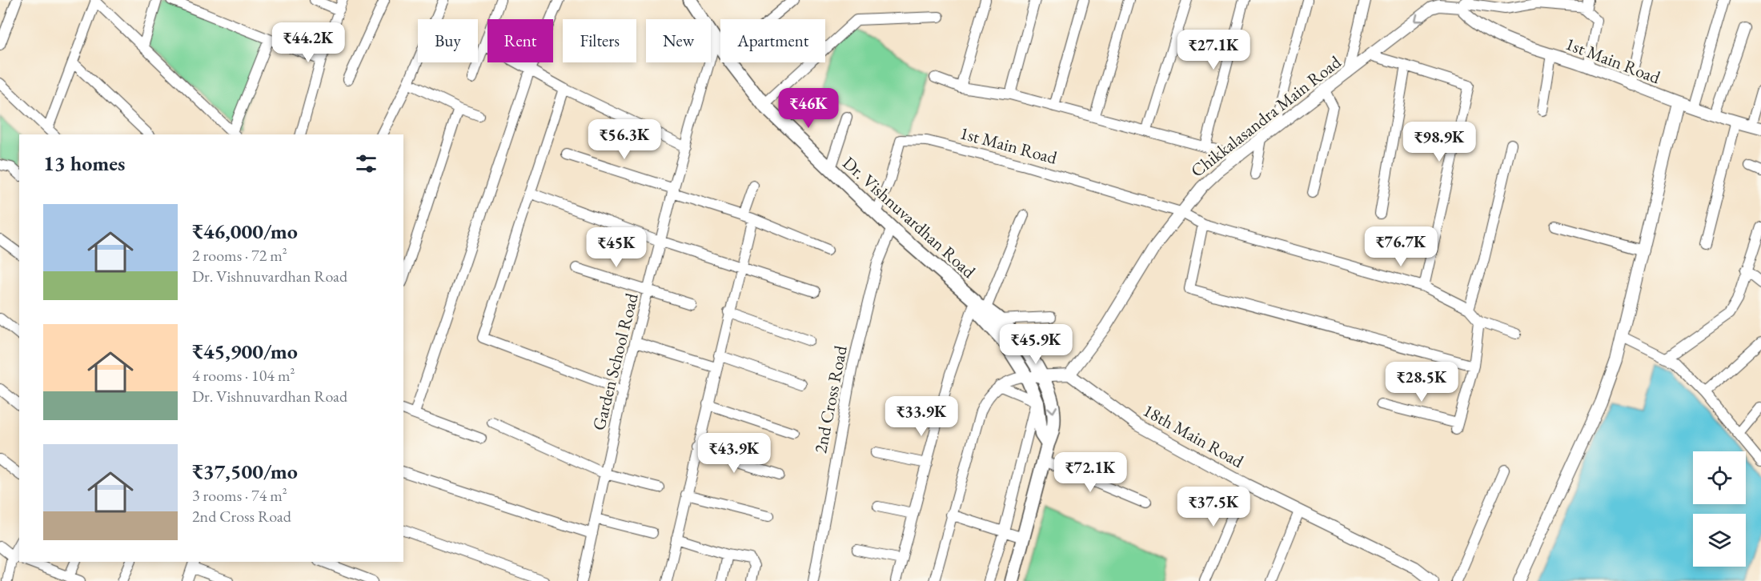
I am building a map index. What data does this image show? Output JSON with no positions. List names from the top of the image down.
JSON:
{
  "streets": {
    "main road": ["Dr. Vishnuvardhan Road"],
    "street": [
      "1st Main Road",
      "Chikkalasandra Main Road",
      "Garden School Road",
      "2nd Cross Road",
      "18th Main Road"
    ]
  },
  "crossings": [
    ["1st Main Road", "Chikkalasandra Main Road"],
    ["1st Main Road", "Dr. Vishnuvardhan Road"],
    ["Chikkalasandra Main Road", "18th Main Road"],
    ["Dr. Vishnuvardhan Road", "Garden School Road"],
    ["Dr. Vishnuvardhan Road", "2nd Cross Road"]
  ],
  "page": {
    "chip": [
      "Buy",
      "Rent",
      "Filters",
      "New",
      "Apartment"
    ],
    "price": [
      "₹44.2K",
      "₹27.1K",
      "₹46K",
      "₹56.3K",
      "₹98.9K",
      "₹76.7K",
      "₹45K",
      "₹45.9K",
      "₹28.5K",
      "₹33.9K",
      "₹43.9K",
      "₹72.1K",
      "₹37.5K"
    ],
    "heading": "13 homes",
    "list": [
      {
        "name": "₹46,000/mo",
        "note": "2 rooms · 72 m² · Dr. Vishnuvardhan Road"
      },
      {
        "name": "₹45,900/mo",
        "note": "4 rooms · 104 m² · Dr. Vishnuvardhan Road"
      },
      {
        "name": "₹37,500/mo",
        "note": "3 rooms · 74 m² · 2nd Cross Road"
      }
    ]
  }
}
